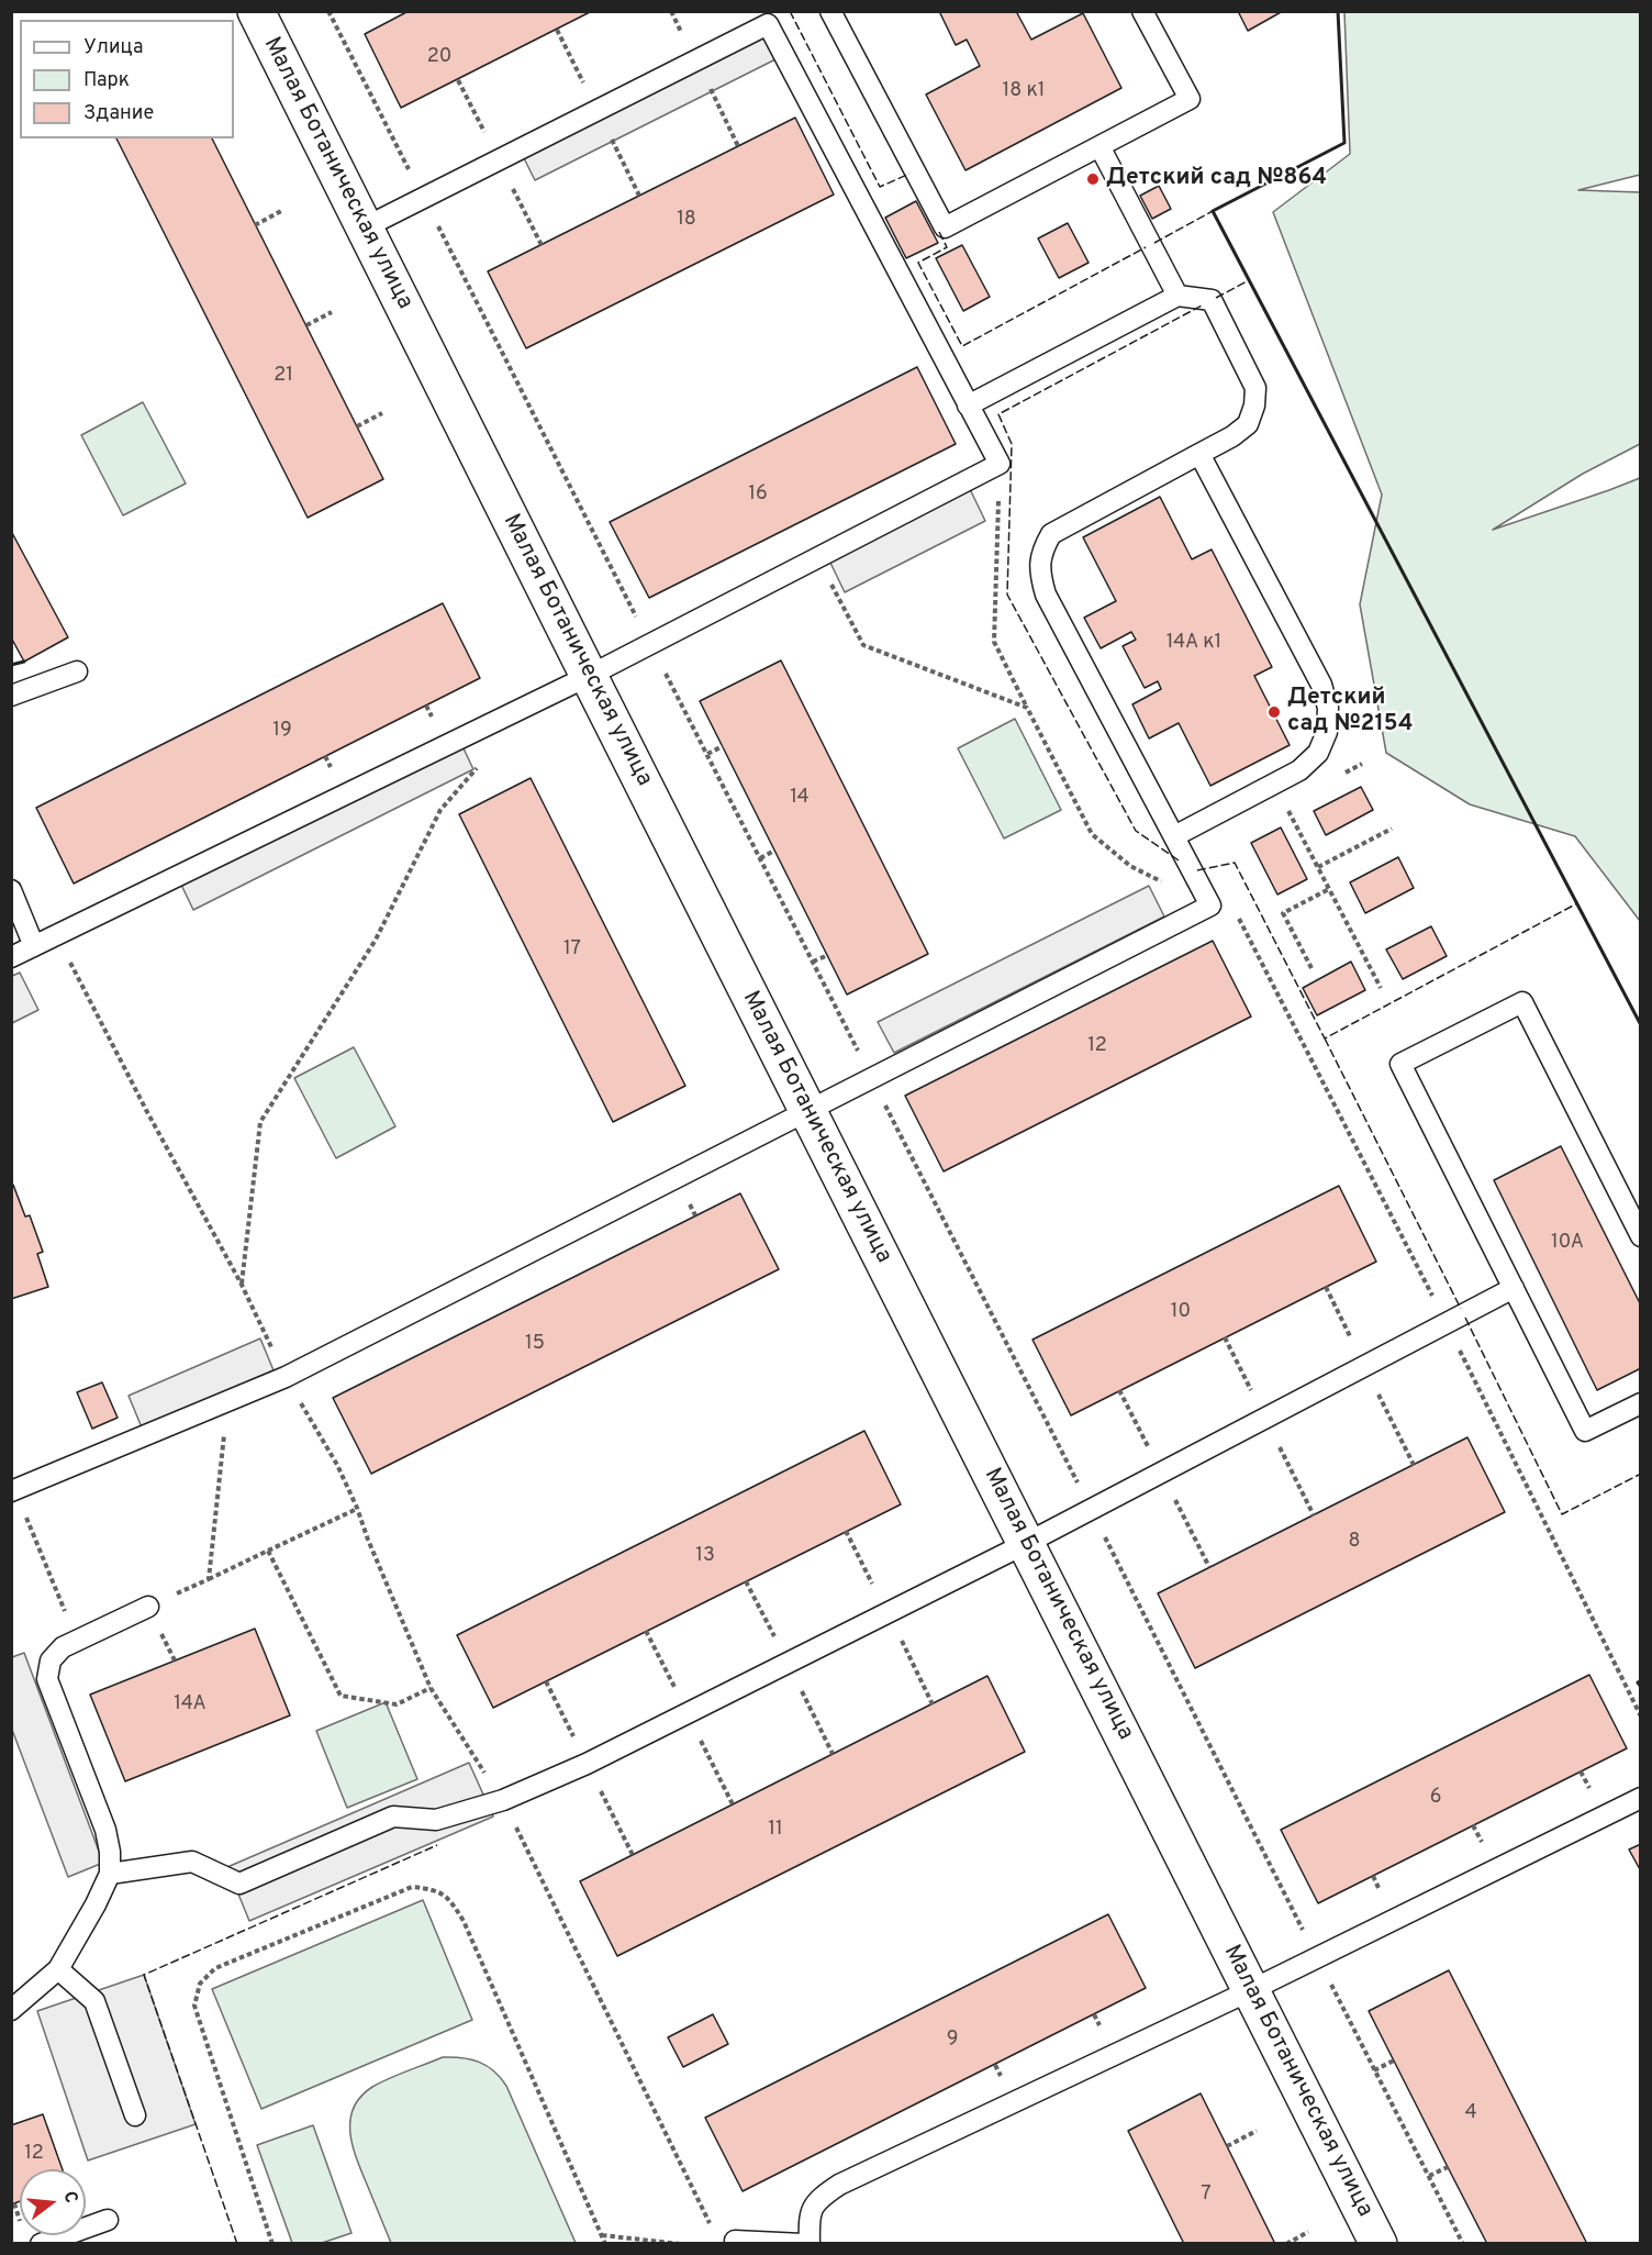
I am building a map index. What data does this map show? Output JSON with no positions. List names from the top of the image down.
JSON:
{
  "streets": {
    "street": ["Малая Ботаническая улица"]
  },
  "places": ["Детский сад №864", "Детский сад №2154"],
  "house_numbers": [
    "20",
    "18 к1",
    "18",
    "21",
    "16",
    "14А к1",
    "19",
    "14",
    "17",
    "12",
    "10А",
    "10",
    "15",
    "8",
    "13",
    "14А",
    "6",
    "11",
    "9",
    "4",
    "12",
    "7"
  ],
  "legend": ["Улица", "Парк", "Здание"],
  "north": "right"
}
